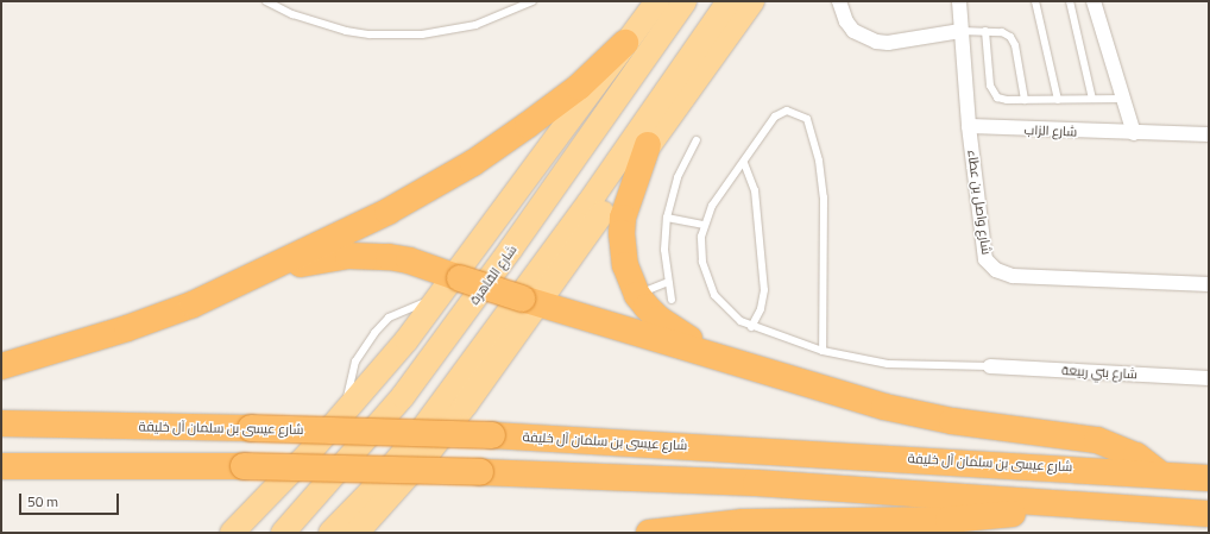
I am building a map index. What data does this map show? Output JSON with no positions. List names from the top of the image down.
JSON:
{
  "streets": {
    "highway": ["شارع عيسى بن سلمان آل خليفة"],
    "main road": ["شارع القاهرة"],
    "street": ["شارع الزاب", "شارع واصل بن عطاء", "شارع بني ربيعة"]
  },
  "crossings": [
    ["شارع الزاب", "شارع واصل بن عطاء"]
  ],
  "scale_bar": "50 m"
}
